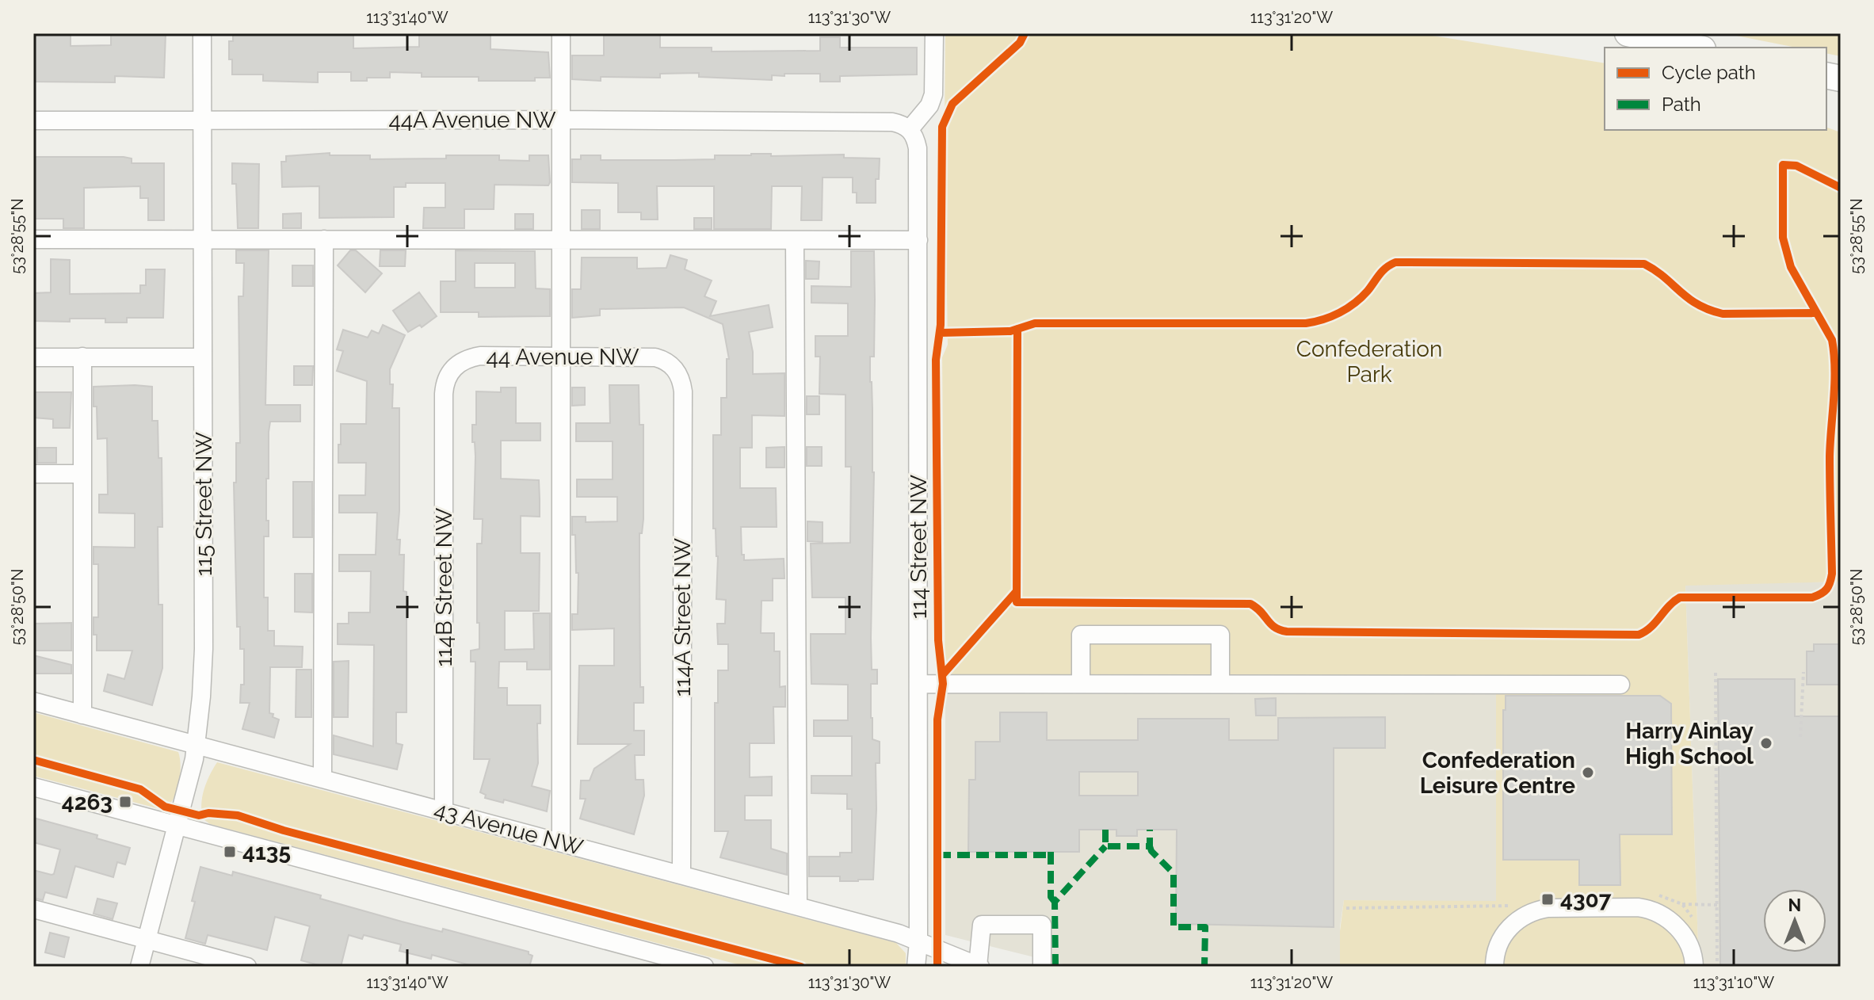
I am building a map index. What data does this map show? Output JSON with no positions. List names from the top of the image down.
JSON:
{
  "streets": {
    "street": [
      "44A Avenue NW",
      "44 Avenue NW",
      "115 Street NW",
      "114 Street NW",
      "114B Street NW",
      "114A Street NW",
      "43 Avenue NW"
    ]
  },
  "crossings": [
    ["44A Avenue NW", "115 Street NW"],
    ["44A Avenue NW", "114 Street NW"],
    ["44 Avenue NW", "114B Street NW"],
    ["44 Avenue NW", "114A Street NW"],
    ["115 Street NW", "43 Avenue NW"],
    ["114 Street NW", "43 Avenue NW"],
    ["114B Street NW", "43 Avenue NW"],
    ["114A Street NW", "43 Avenue NW"]
  ],
  "parks": ["Confederation Park"],
  "places": {
    "other": ["Harry Ainlay High School", "Confederation Leisure Centre"],
    "transit": ["4263", "4135", "4307"]
  },
  "legend": ["Cycle path", "Path"],
  "north": "top",
  "coordinates": [
    "113°31'40\"W",
    "113°31'30\"W",
    "113°31'20\"W",
    "53°28'55\"N",
    "53°28'50\"N",
    "113°31'10\"W"
  ]
}
